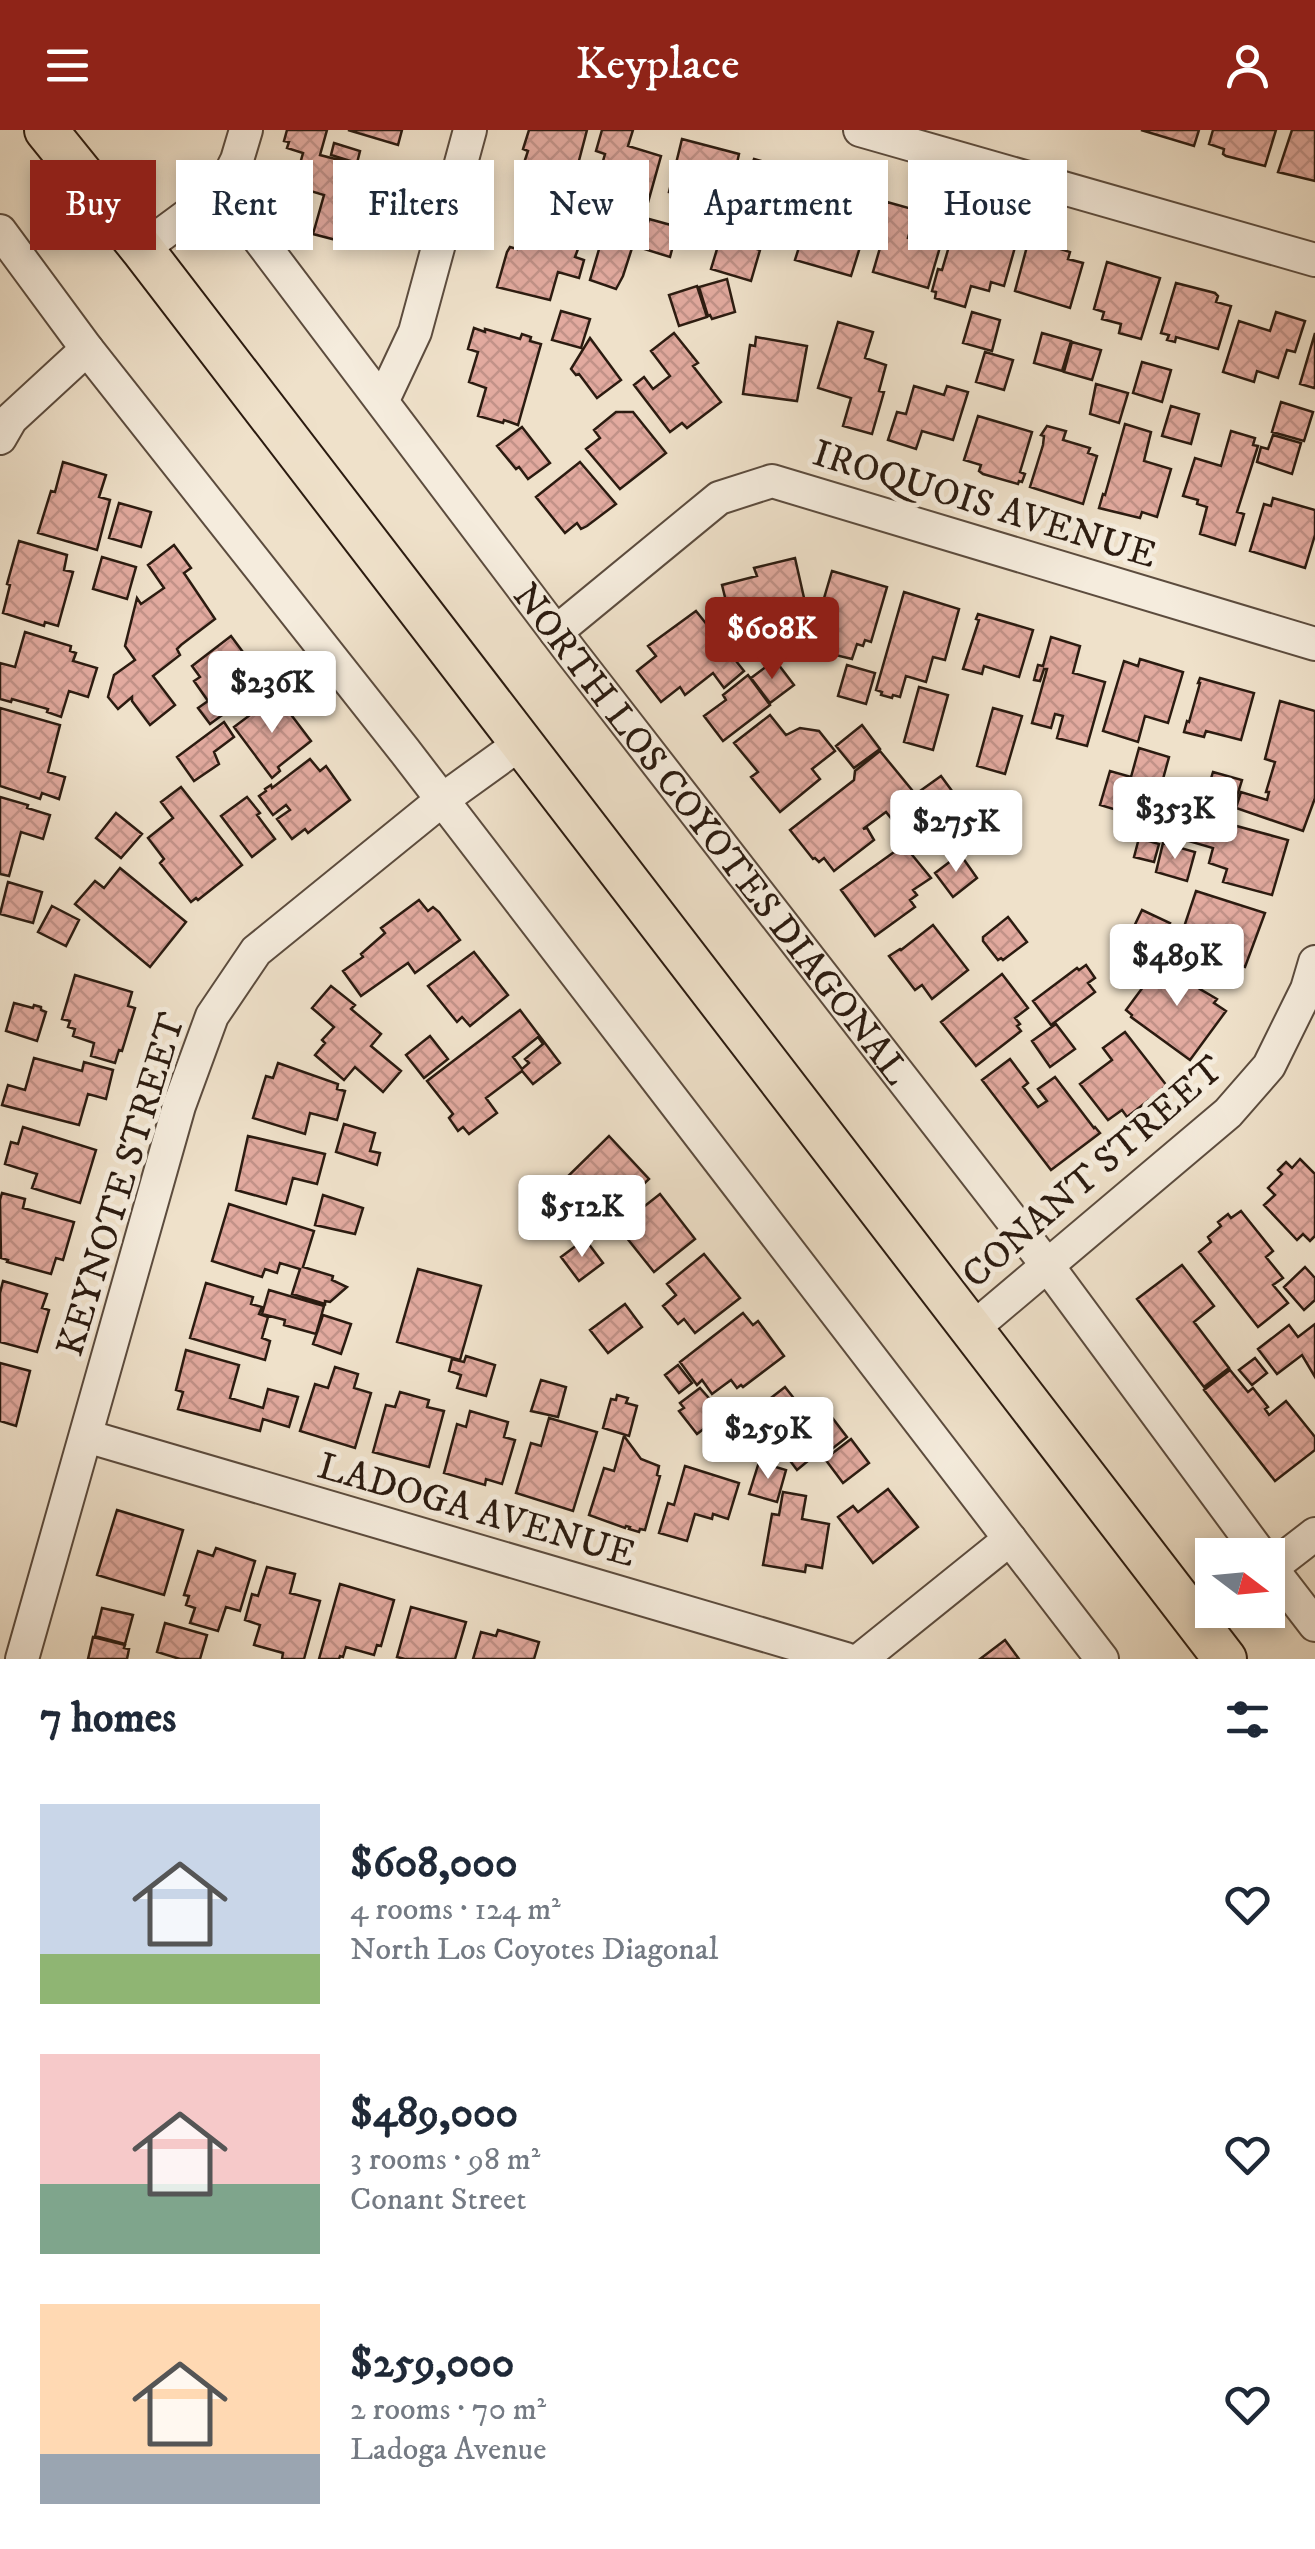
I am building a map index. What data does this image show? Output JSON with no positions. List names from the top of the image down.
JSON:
{
  "streets": {
    "street": [
      "IROQUOIS AVENUE",
      "NORTH LOS COYOTES DIAGONAL",
      "CONANT STREET",
      "KEYNOTE STREET",
      "LADOGA AVENUE"
    ]
  },
  "crossings": [
    ["IROQUOIS AVENUE", "NORTH LOS COYOTES DIAGONAL"],
    ["NORTH LOS COYOTES DIAGONAL", "CONANT STREET"],
    ["KEYNOTE STREET", "LADOGA AVENUE"]
  ],
  "north": "right",
  "page": {
    "header": "Keyplace",
    "chip": [
      "Buy",
      "Rent",
      "Filters",
      "New",
      "Apartment",
      "House"
    ],
    "price": [
      "$608K",
      "$236K",
      "$353K",
      "$275K",
      "$489K",
      "$512K",
      "$259K"
    ],
    "heading": "7 homes",
    "list": [
      {
        "name": "$608,000",
        "note": "4 rooms · 124 m² · North Los Coyotes Diagonal"
      },
      {
        "name": "$489,000",
        "note": "3 rooms · 98 m² · Conant Street"
      },
      {
        "name": "$259,000",
        "note": "2 rooms · 70 m² · Ladoga Avenue"
      }
    ]
  }
}
